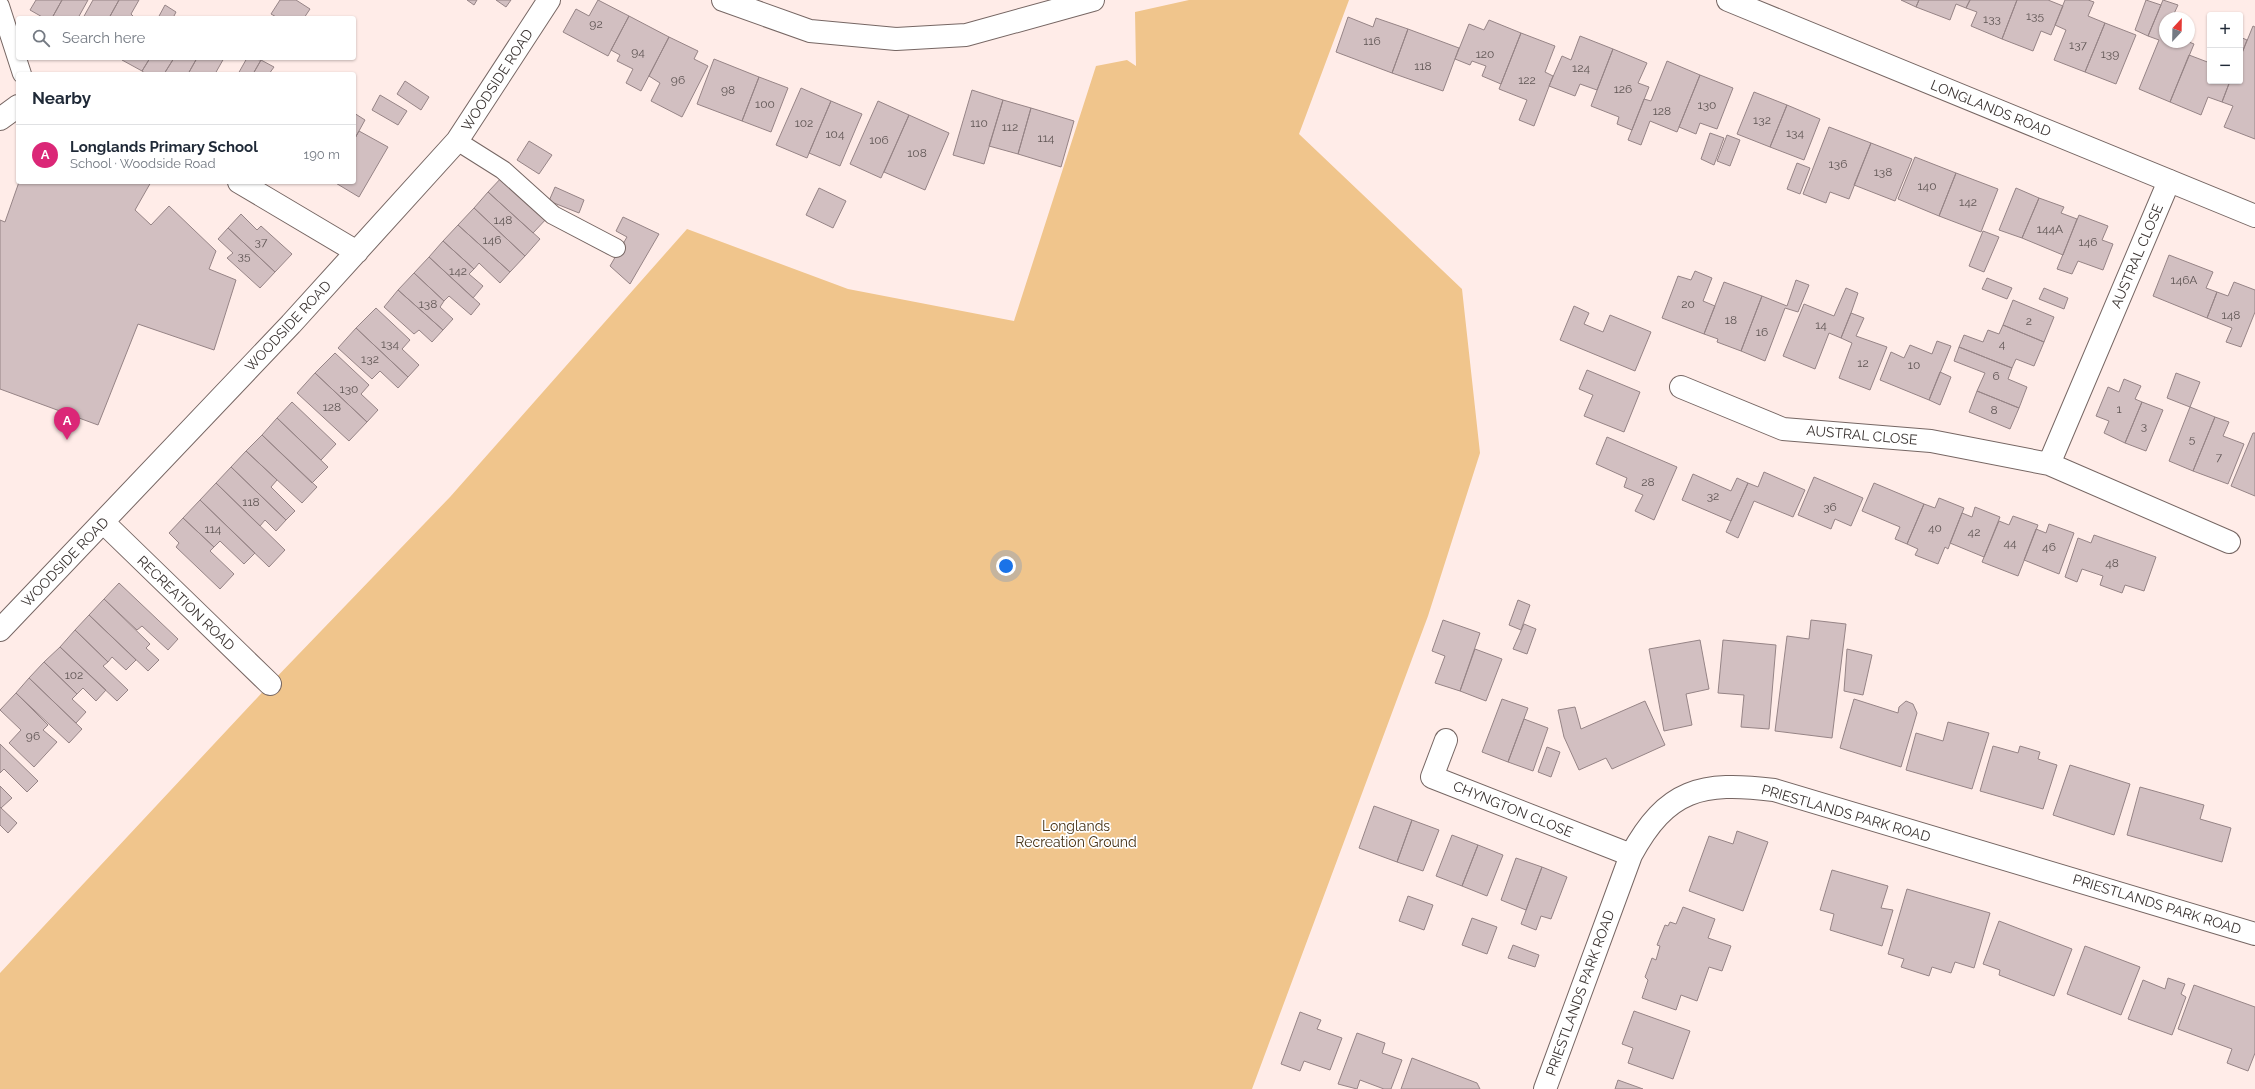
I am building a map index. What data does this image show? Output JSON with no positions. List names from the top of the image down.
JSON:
{
  "streets": {
    "street": [
      "WOODSIDE ROAD",
      "LONGLANDS ROAD",
      "AUSTRAL CLOSE",
      "RECREATION ROAD",
      "CHYNGTON CLOSE",
      "PRIESTLANDS PARK ROAD"
    ]
  },
  "crossings": [
    ["WOODSIDE ROAD", "RECREATION ROAD"],
    ["LONGLANDS ROAD", "AUSTRAL CLOSE"],
    ["CHYNGTON CLOSE", "PRIESTLANDS PARK ROAD"]
  ],
  "parks": ["Longlands Recreation Ground"],
  "house_numbers": [
    "135",
    "133",
    "92",
    "116",
    "137",
    "94",
    "120",
    "139",
    "118",
    "124",
    "96",
    "122",
    "126",
    "98",
    "100",
    "130",
    "128",
    "132",
    "102",
    "110",
    "112",
    "134",
    "104",
    "114",
    "106",
    "108",
    "136",
    "138",
    "140",
    "142",
    "148",
    "144A",
    "146",
    "37",
    "146",
    "35",
    "142",
    "146A",
    "138",
    "20",
    "148",
    "18",
    "2",
    "14",
    "16",
    "134",
    "4",
    "132",
    "12",
    "10",
    "6",
    "130",
    "128",
    "1",
    "8",
    "3",
    "5",
    "7",
    "28",
    "32",
    "118",
    "36",
    "40",
    "114",
    "42",
    "44",
    "46",
    "48",
    "102",
    "96"
  ],
  "north": "top",
  "page": {
    "map_buttons": ["+", "−"],
    "search": "Search here",
    "heading": "Nearby",
    "list": [
      {
        "mark": "A",
        "name": "Longlands Primary School",
        "note": "School · Woodside Road",
        "value": "190 m"
      }
    ],
    "pins": "A"
  }
}
